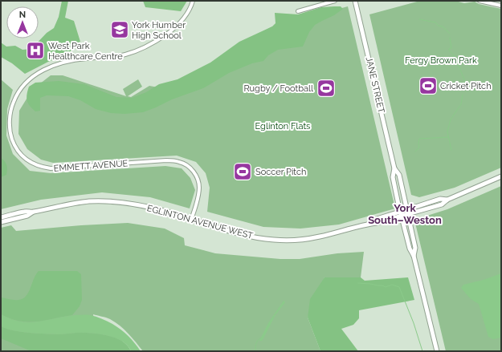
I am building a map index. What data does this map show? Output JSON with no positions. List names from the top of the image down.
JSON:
{
  "streets": {
    "main road": ["JANE STREET", "EGLINTON AVENUE WEST"],
    "street": ["EMMETT AVENUE"]
  },
  "crossings": [
    ["JANE STREET", "EGLINTON AVENUE WEST"],
    ["EMMETT AVENUE", "EGLINTON AVENUE WEST"]
  ],
  "districts": ["York South–Weston"],
  "parks": ["Fergy Brown Park", "Eglinton Flats"],
  "places": {
    "school or university": ["York Humber High School"],
    "hospital": ["West Park Healthcare Centre"],
    "sports": ["Cricket Pitch", "Rugby / Football", "Soccer Pitch"]
  },
  "north": "top"
}
